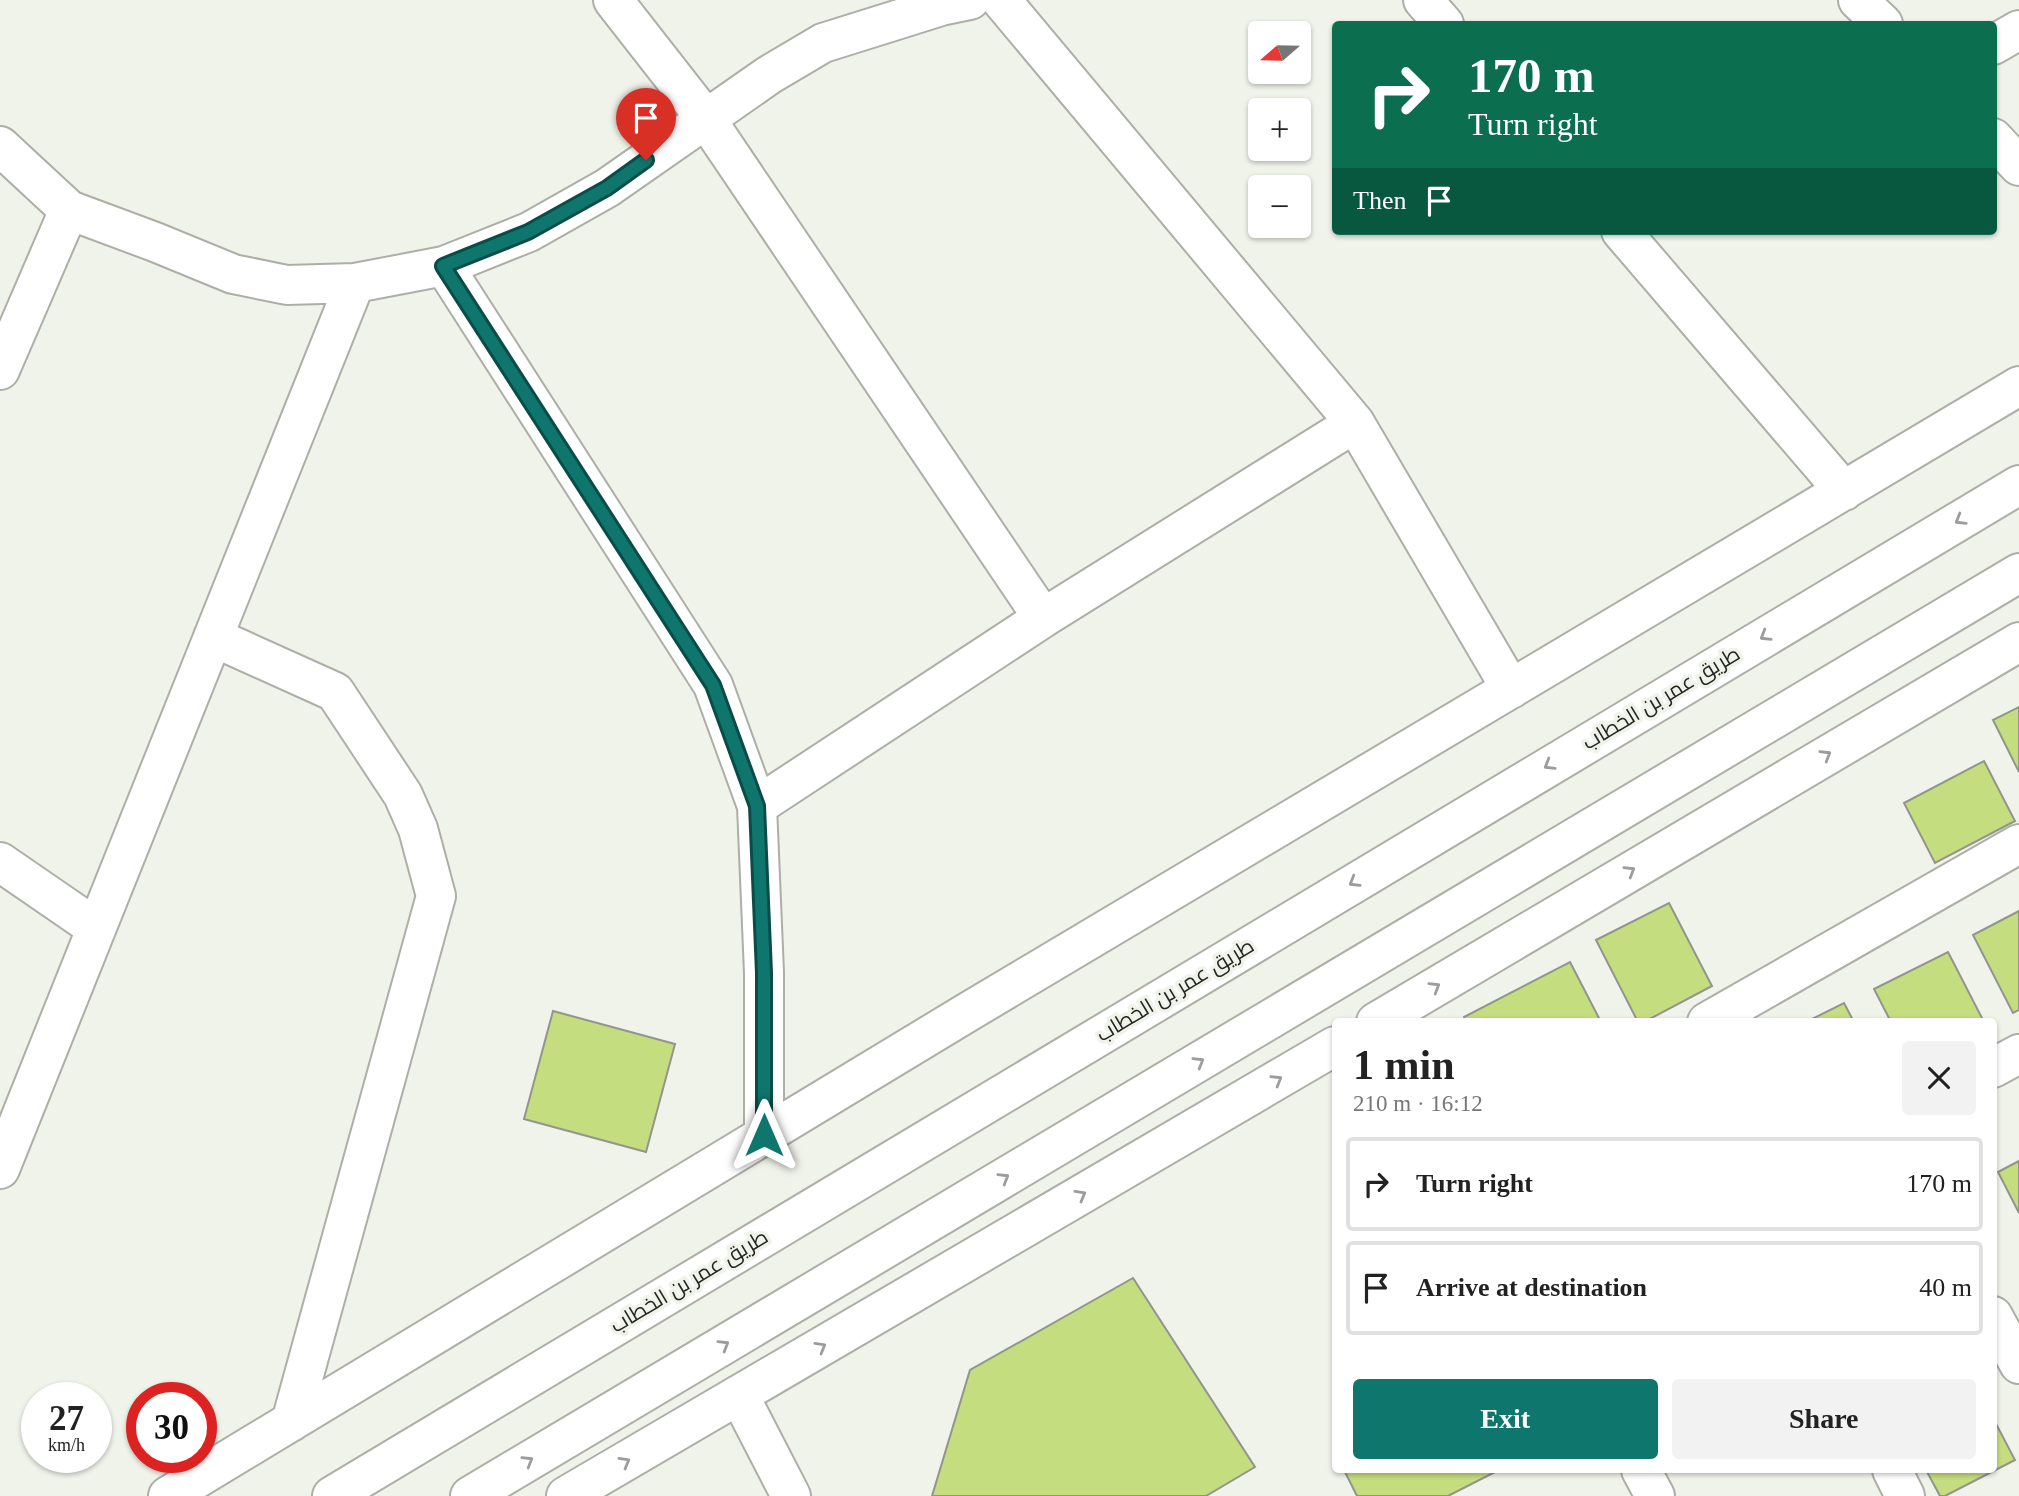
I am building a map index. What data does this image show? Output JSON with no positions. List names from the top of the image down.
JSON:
{
  "streets": {
    "street": ["طريق عمر بن الخطاب"]
  },
  "north": "left",
  "page": {
    "map_buttons": ["+", "−"],
    "turn": ["170 m", "Turn right"],
    "then": "Then",
    "heading": ["1 min", "210 m · 16:12"],
    "list": [
      {
        "name": "Turn right",
        "value": "170 m"
      },
      {
        "name": "Arrive at destination",
        "value": "40 m"
      }
    ],
    "buttons": ["Exit", "Share"],
    "speed": "27 km/h",
    "limit": "30"
  }
}
